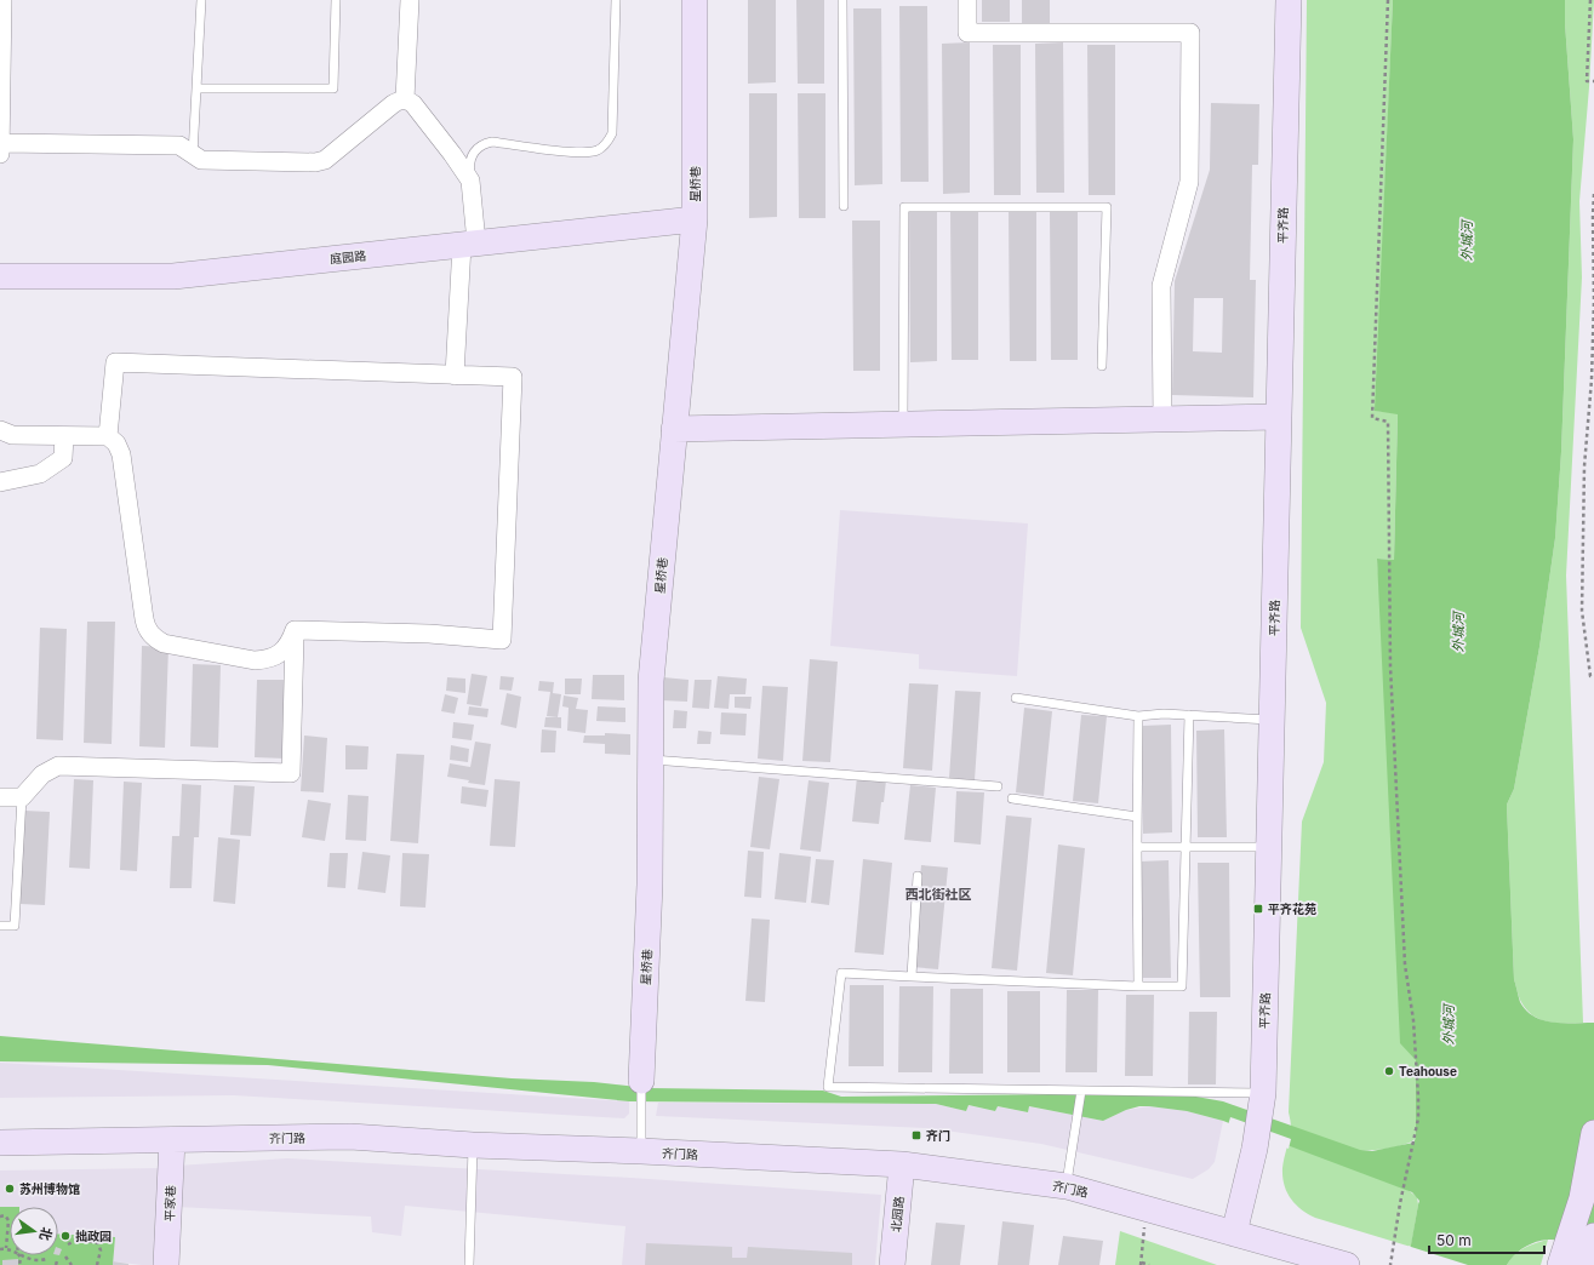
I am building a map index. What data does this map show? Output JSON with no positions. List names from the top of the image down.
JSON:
{
  "streets": {
    "main road": [
      "星桥巷",
      "平齐路",
      "庭园路",
      "齐门路",
      "平家巷",
      "北园路"
    ]
  },
  "crossings": [
    ["星桥巷", "庭园路"],
    ["星桥巷", "齐门路"],
    ["平齐路", "齐门路"],
    ["齐门路", "平家巷"],
    ["齐门路", "北园路"]
  ],
  "districts": ["西北街社区"],
  "water": ["外城河"],
  "places": {
    "transit": ["平齐花苑", "齐门"],
    "other": ["Teahouse", "苏州博物馆", "拙政园"]
  },
  "scale_bar": "50 m",
  "north": "right"
}
